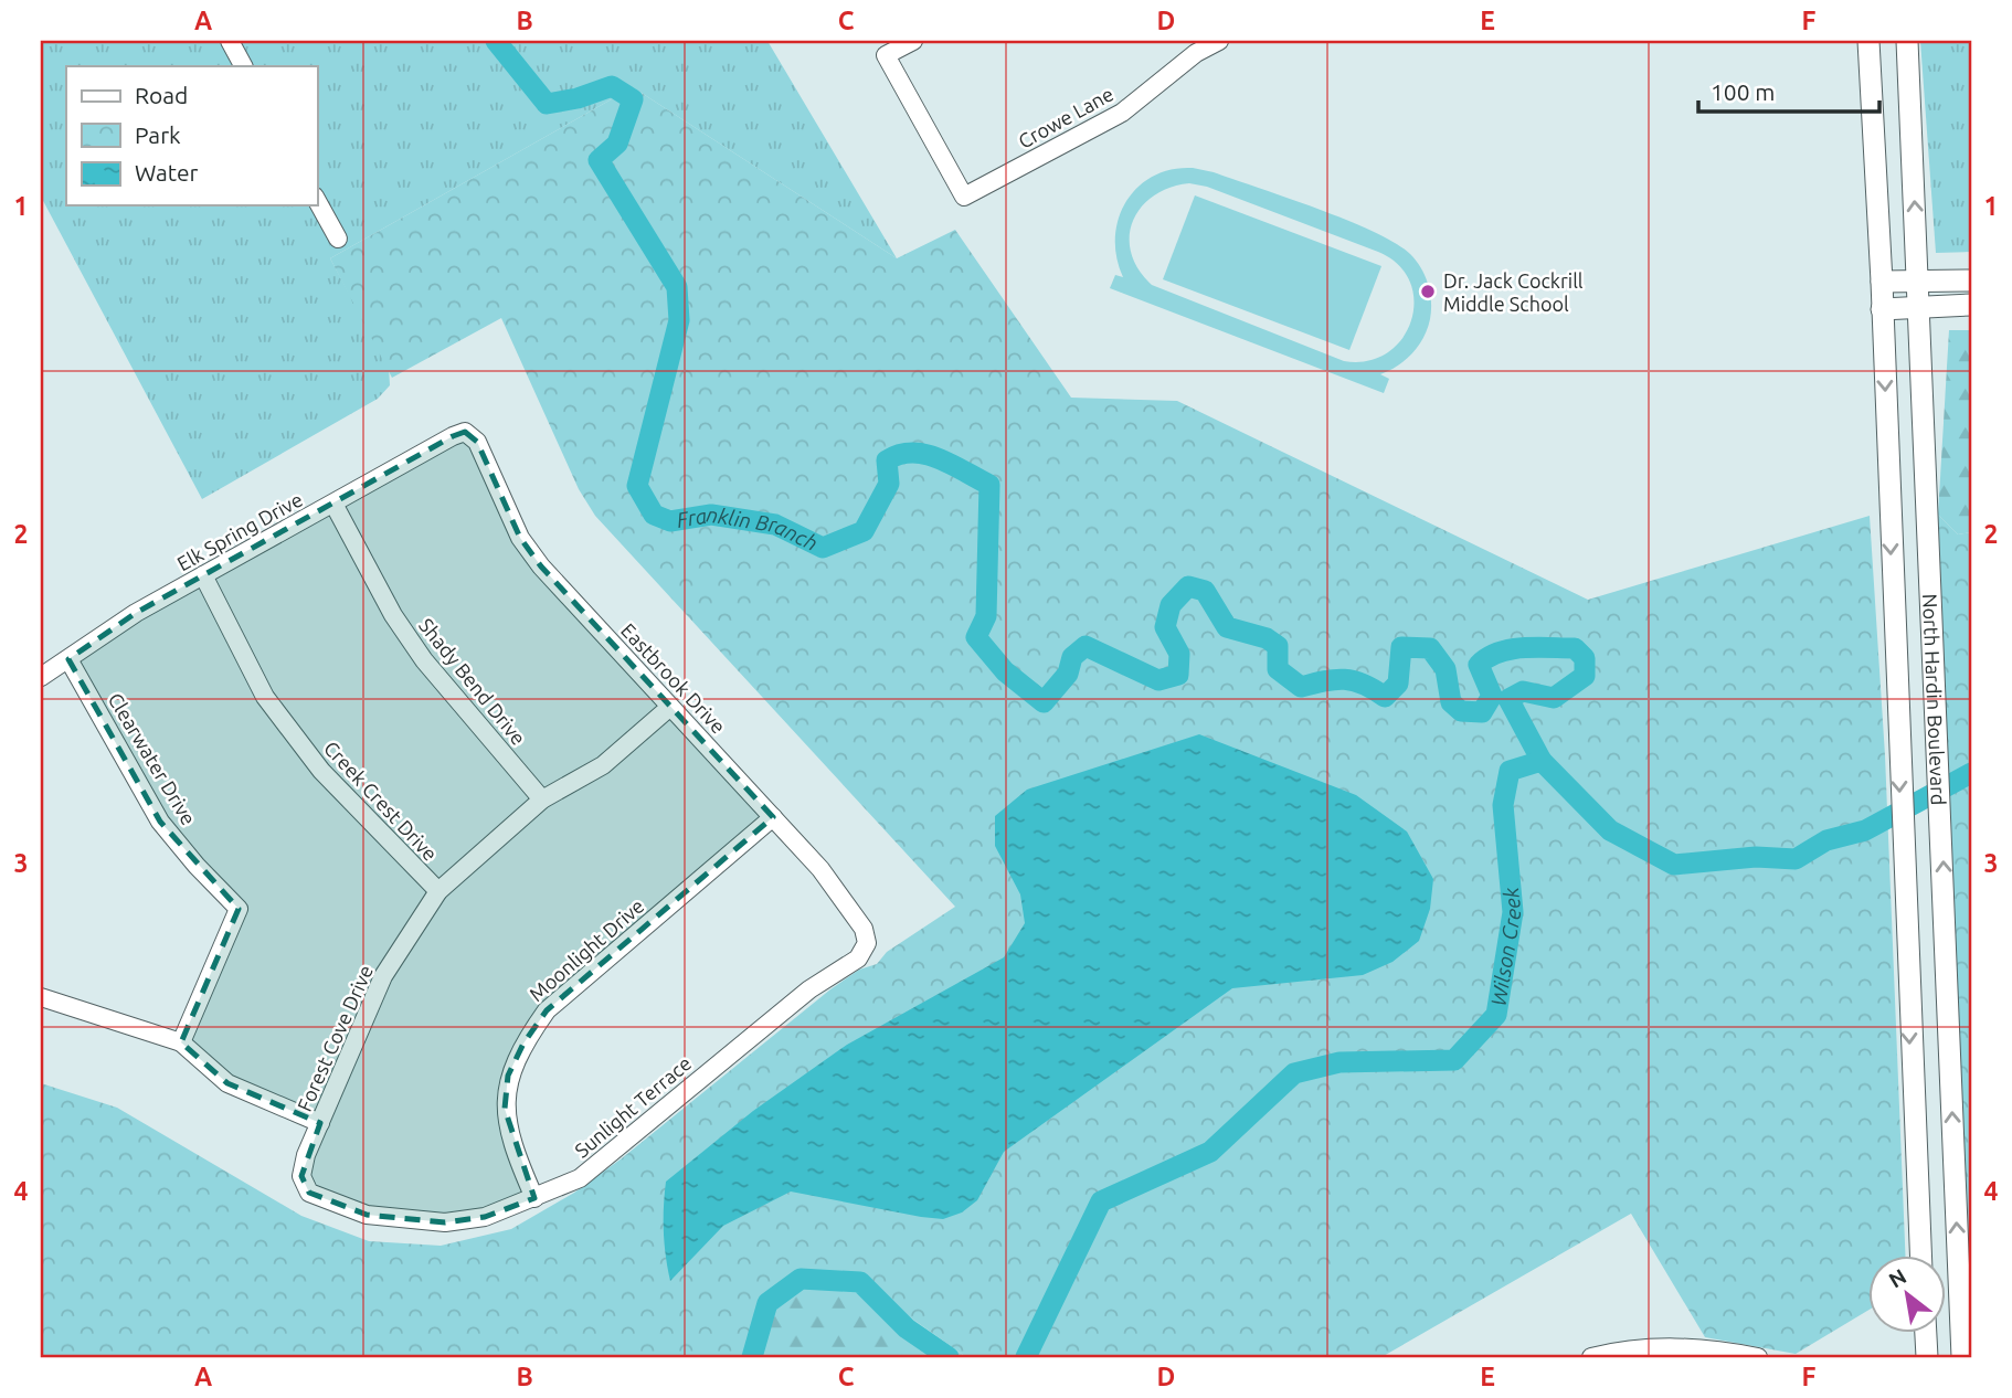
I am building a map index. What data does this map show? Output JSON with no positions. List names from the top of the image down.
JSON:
{
  "streets": {
    "main road": ["North Hardin Boulevard"],
    "street": [
      "Crowe Lane",
      "Elk Spring Drive",
      "Eastbrook Drive",
      "Shady Bend Drive",
      "Clearwater Drive",
      "Creek Crest Drive",
      "Moonlight Drive",
      "Forest Cove Drive",
      "Sunlight Terrace"
    ]
  },
  "crossings": [
    ["Elk Spring Drive", "Eastbrook Drive"],
    ["Elk Spring Drive", "Shady Bend Drive"],
    ["Elk Spring Drive", "Clearwater Drive"],
    ["Elk Spring Drive", "Creek Crest Drive"],
    ["Eastbrook Drive", "Moonlight Drive"],
    ["Eastbrook Drive", "Forest Cove Drive"],
    ["Eastbrook Drive", "Sunlight Terrace"],
    ["Shady Bend Drive", "Forest Cove Drive"],
    ["Creek Crest Drive", "Forest Cove Drive"],
    ["Moonlight Drive", "Sunlight Terrace"],
    ["Forest Cove Drive", "Sunlight Terrace"]
  ],
  "water": ["Franklin Branch", "Wilson Creek"],
  "places": ["Dr. Jack Cockrill Middle School"],
  "legend": ["Road", "Park", "Water"],
  "scale_bar": "100 m",
  "north": "top left",
  "grid": {
    "columns": [
      "A",
      "B",
      "C",
      "D",
      "E",
      "F"
    ],
    "rows": [
      "1",
      "2",
      "3",
      "4"
    ]
  }
}
